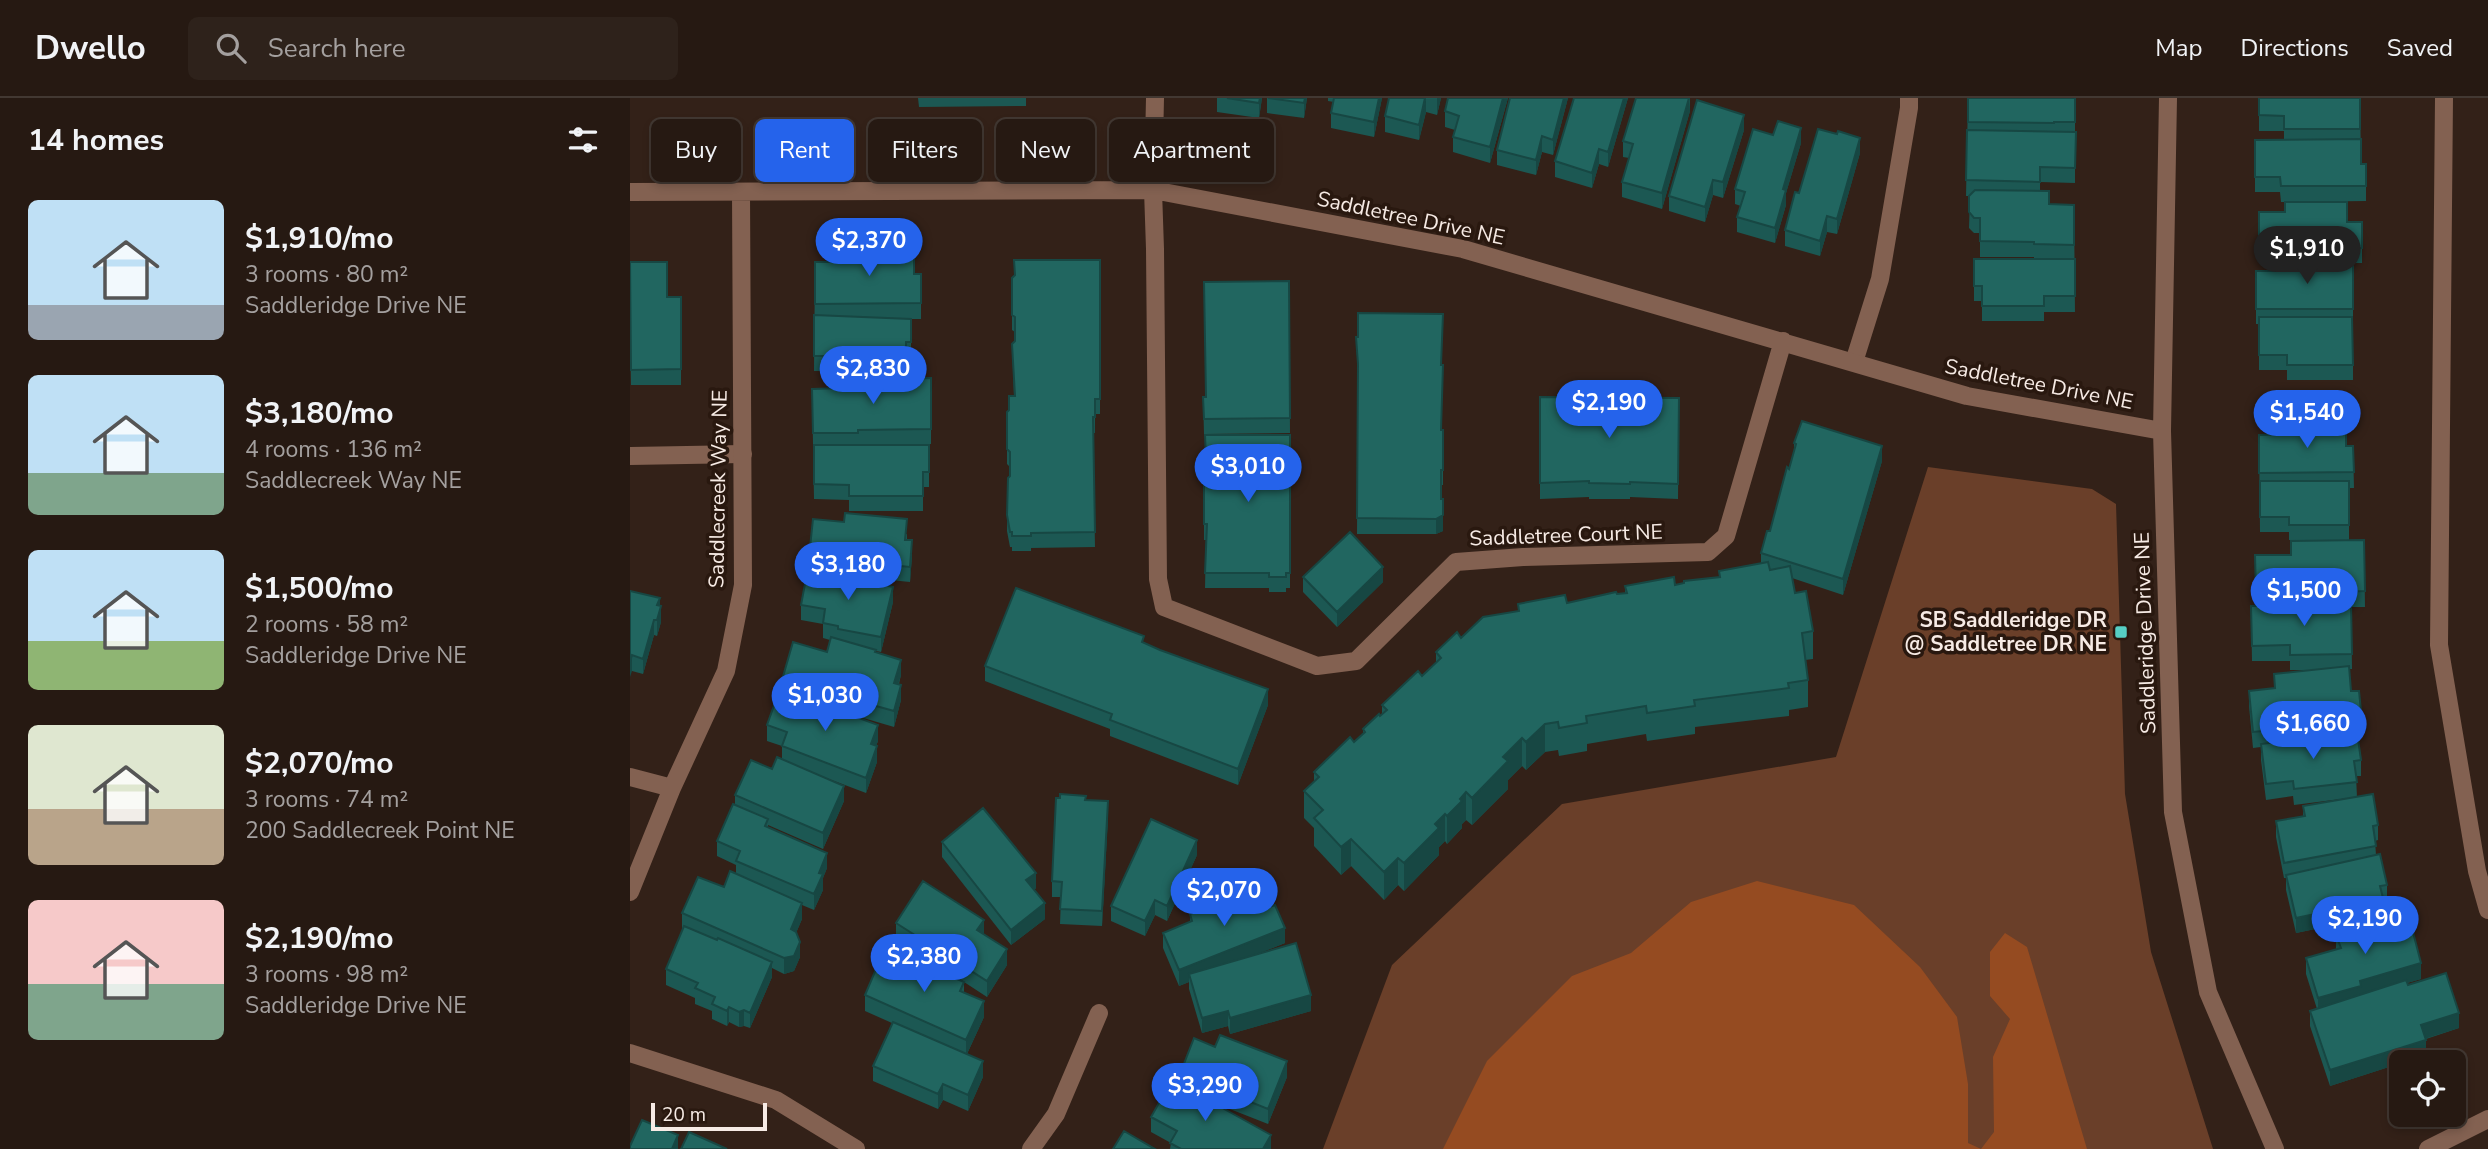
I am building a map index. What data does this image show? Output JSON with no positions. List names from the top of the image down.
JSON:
{
  "streets": {
    "street": [
      "Saddletree Drive NE",
      "Saddlecreek Way NE",
      "Saddletree Court NE",
      "Saddleridge Drive NE"
    ]
  },
  "crossings": [
    ["Saddletree Drive NE", "Saddlecreek Way NE"],
    ["Saddletree Drive NE", "Saddletree Court NE"],
    ["Saddletree Drive NE", "Saddleridge Drive NE"]
  ],
  "places": {
    "transit": ["SB Saddleridge DR @ Saddletree DR NE"]
  },
  "scale_bar": "20 m",
  "page": {
    "header": "Dwello",
    "search": "Search here",
    "nav": ["Map", "Directions", "Saved"],
    "heading": "14 homes",
    "chip": [
      "Buy",
      "Rent",
      "Filters",
      "New",
      "Apartment"
    ],
    "list": [
      {
        "name": "$1,910/mo",
        "note": "3 rooms · 80 m² · Saddleridge Drive NE"
      },
      {
        "name": "$3,180/mo",
        "note": "4 rooms · 136 m² · Saddlecreek Way NE"
      },
      {
        "name": "$1,500/mo",
        "note": "2 rooms · 58 m² · Saddleridge Drive NE"
      },
      {
        "name": "$2,070/mo",
        "note": "3 rooms · 74 m² · 200 Saddlecreek Point NE"
      },
      {
        "name": "$2,190/mo",
        "note": "3 rooms · 98 m² · Saddleridge Drive NE"
      }
    ],
    "price": [
      "$2,370",
      "$1,910",
      "$2,830",
      "$2,190",
      "$1,540",
      "$3,010",
      "$3,180",
      "$1,500",
      "$1,030",
      "$1,660",
      "$2,070",
      "$2,190",
      "$2,380",
      "$3,290"
    ],
    "scale": "20 m"
  }
}
